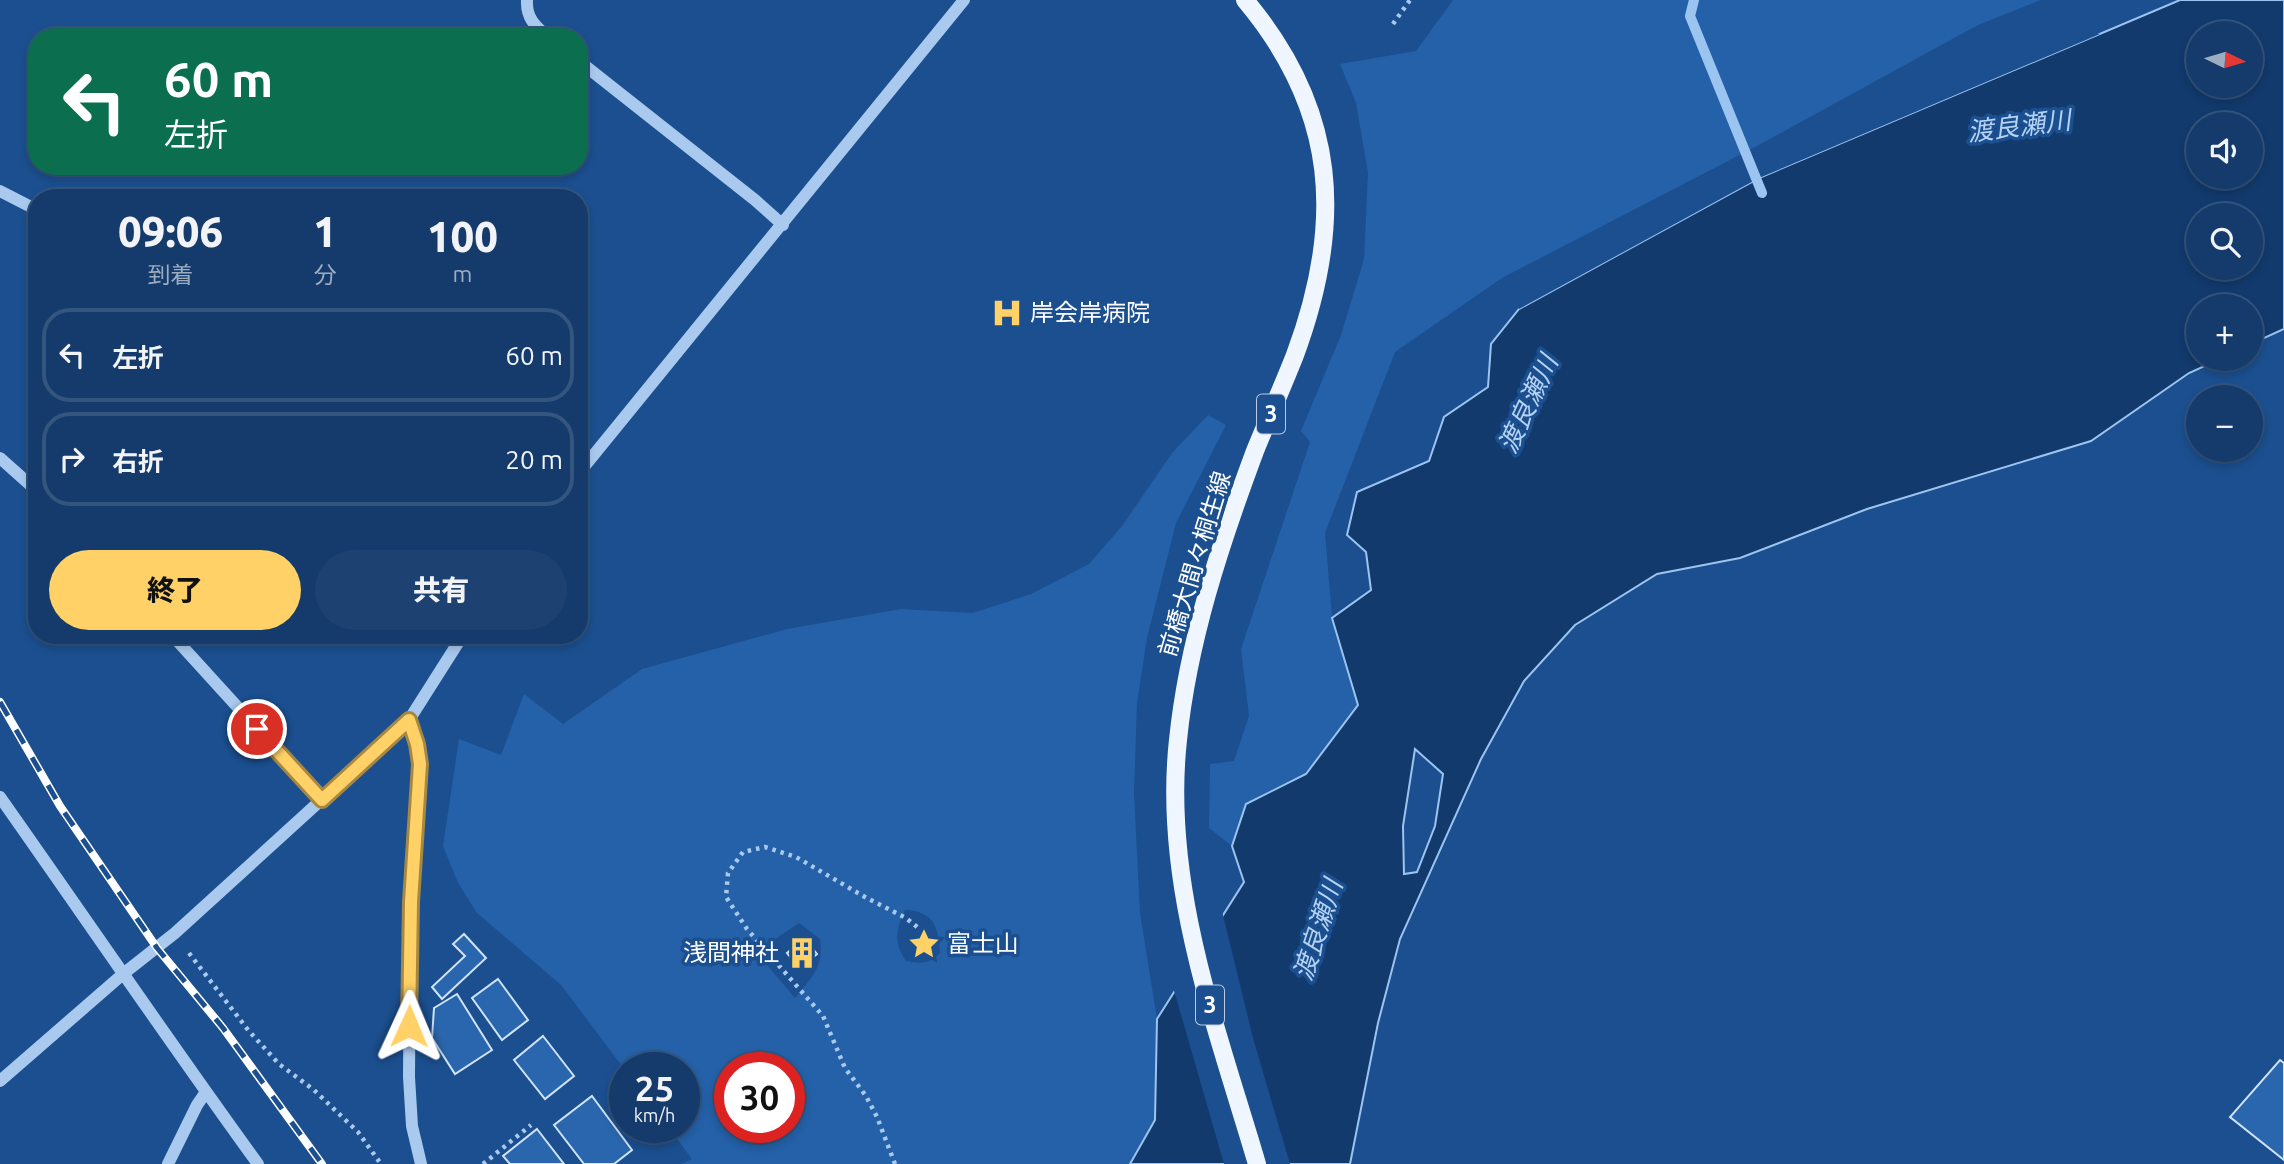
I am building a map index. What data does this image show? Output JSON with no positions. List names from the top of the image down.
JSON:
{
  "streets": {
    "main road": ["3", "前橋大間々桐生線"]
  },
  "water": ["渡良瀬川"],
  "places": {
    "hospital": ["岸会岸病院"],
    "place": ["富士山"],
    "building": ["浅間神社"]
  },
  "north": "right",
  "page": {
    "map_buttons": ["+", "−"],
    "turn": ["60 m", "左折"],
    "eta": [
      "09:06",
      "到着",
      "1",
      "分",
      "100",
      "m"
    ],
    "list": [
      {
        "name": "左折",
        "value": "60 m"
      },
      {
        "name": "右折",
        "value": "20 m"
      }
    ],
    "buttons": ["終了", "共有"],
    "speed": "25 km/h",
    "limit": "30"
  }
}
